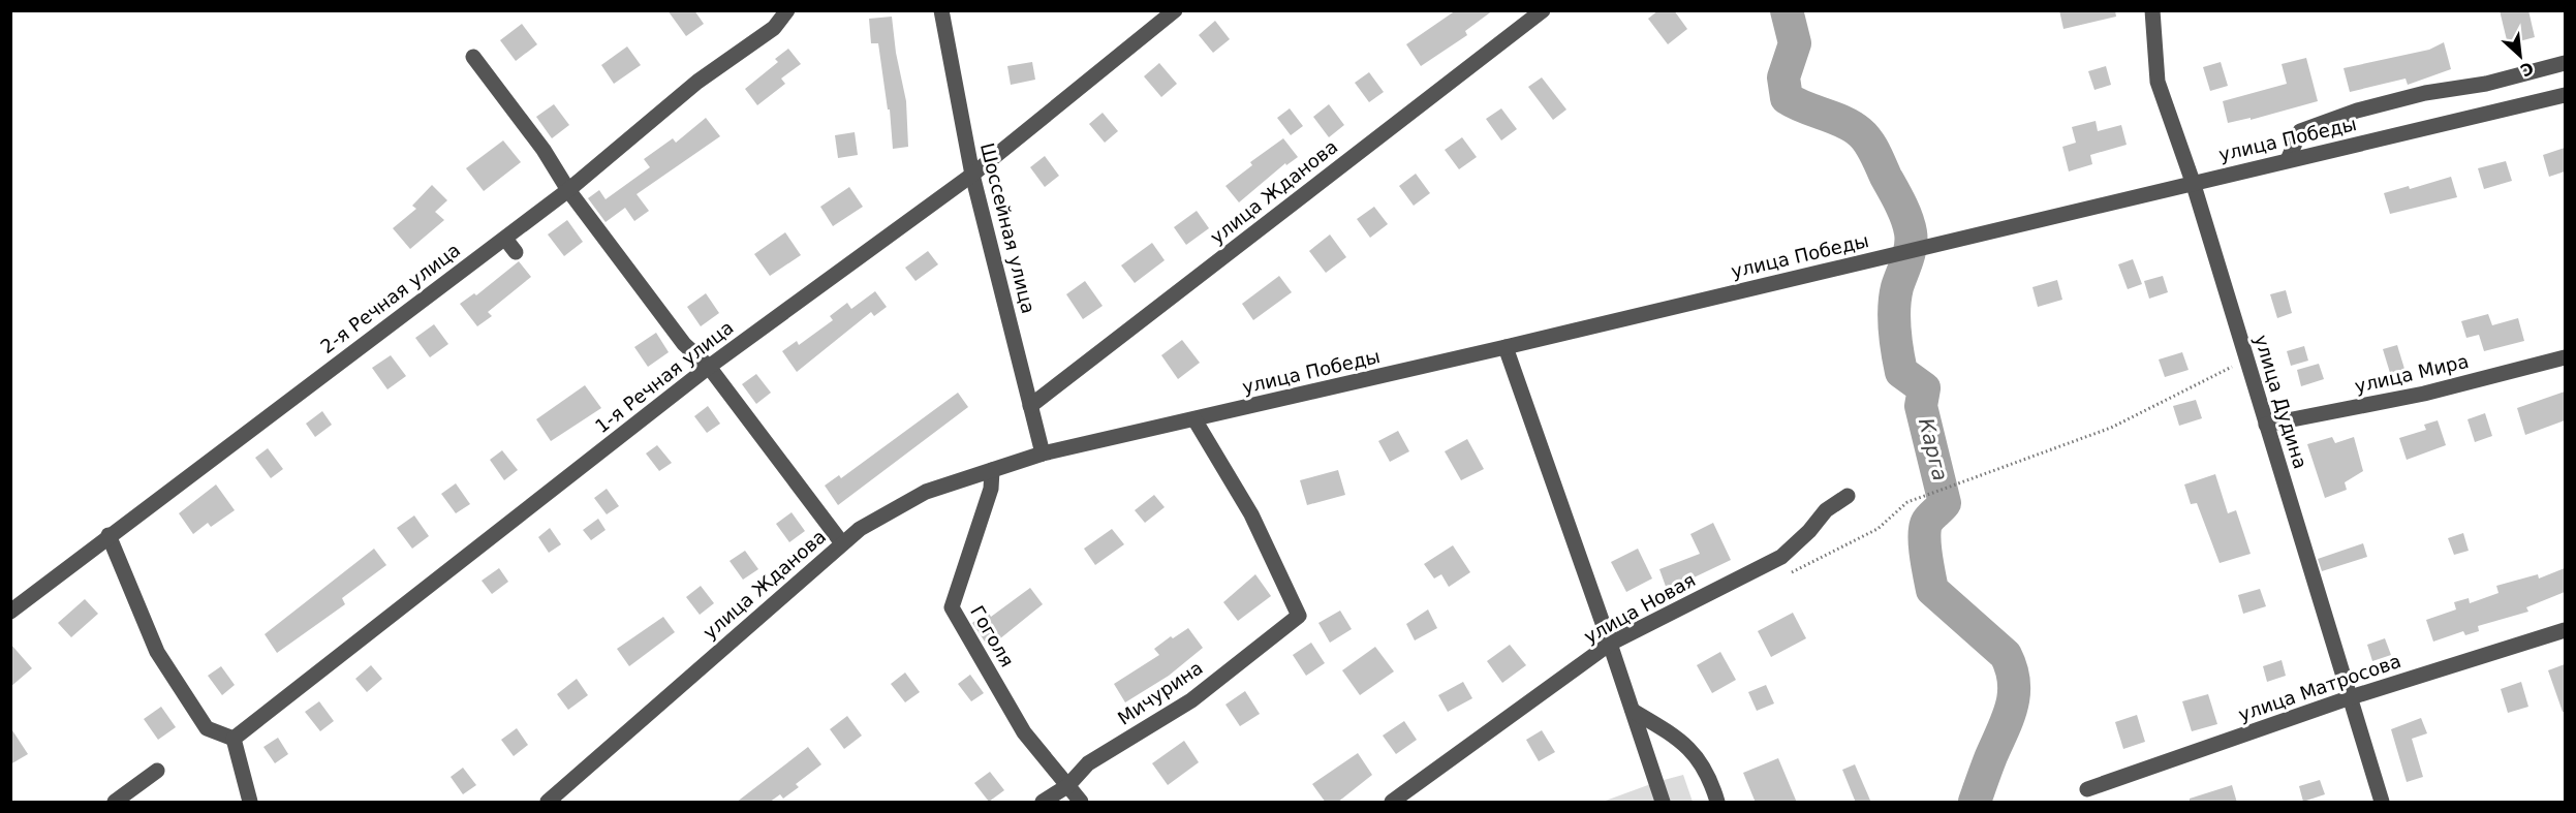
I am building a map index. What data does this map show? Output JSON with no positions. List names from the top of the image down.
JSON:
{
  "streets": {
    "street": [
      "улица Победы",
      "улица Жданова",
      "Шоссейная улица",
      "2-я Речная улица",
      "улица Мира",
      "1-я Речная улица",
      "улица Дудина",
      "улица Новая",
      "Гоголя",
      "улица Матросова",
      "Мичурина"
    ]
  },
  "crossings": [
    ["улица Победы", "улица Жданова"],
    ["улица Победы", "Шоссейная улица"],
    ["улица Победы", "улица Дудина"],
    ["улица Победы", "Мичурина"],
    ["улица Жданова", "Шоссейная улица"],
    ["улица Жданова", "Гоголя"],
    ["Шоссейная улица", "1-я Речная улица"],
    ["улица Мира", "улица Дудина"],
    ["улица Дудина", "улица Матросова"],
    ["Гоголя", "Мичурина"]
  ],
  "water": ["Карга"],
  "north": "bottom right"
}
